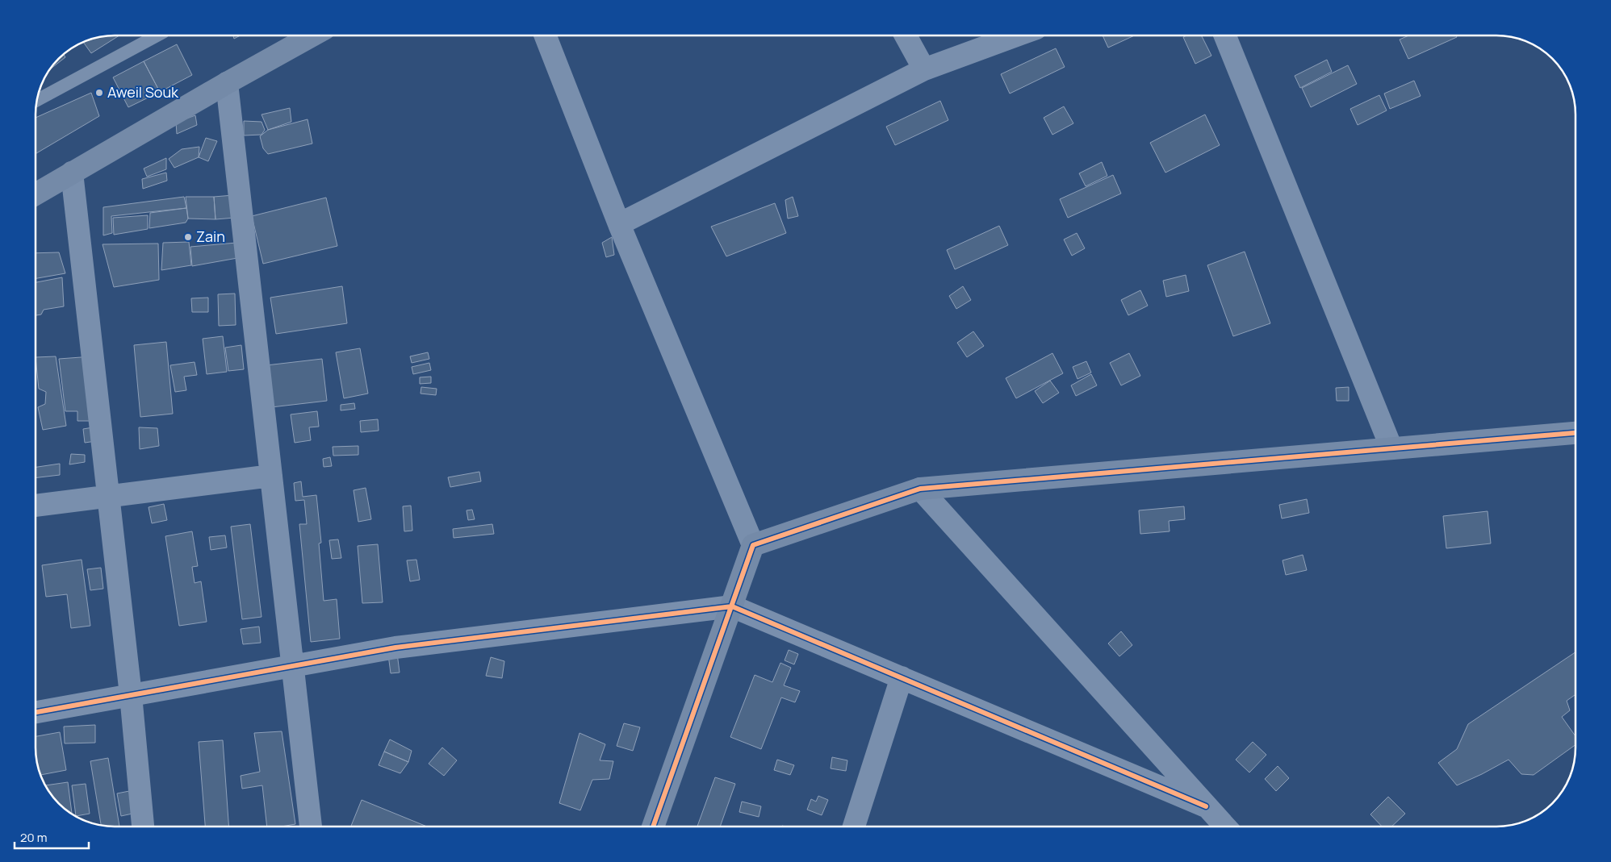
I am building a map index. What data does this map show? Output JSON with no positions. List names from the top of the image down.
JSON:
{
  "places": ["Aweil Souk", "Zain"],
  "scale_bar": "20 m"
}
